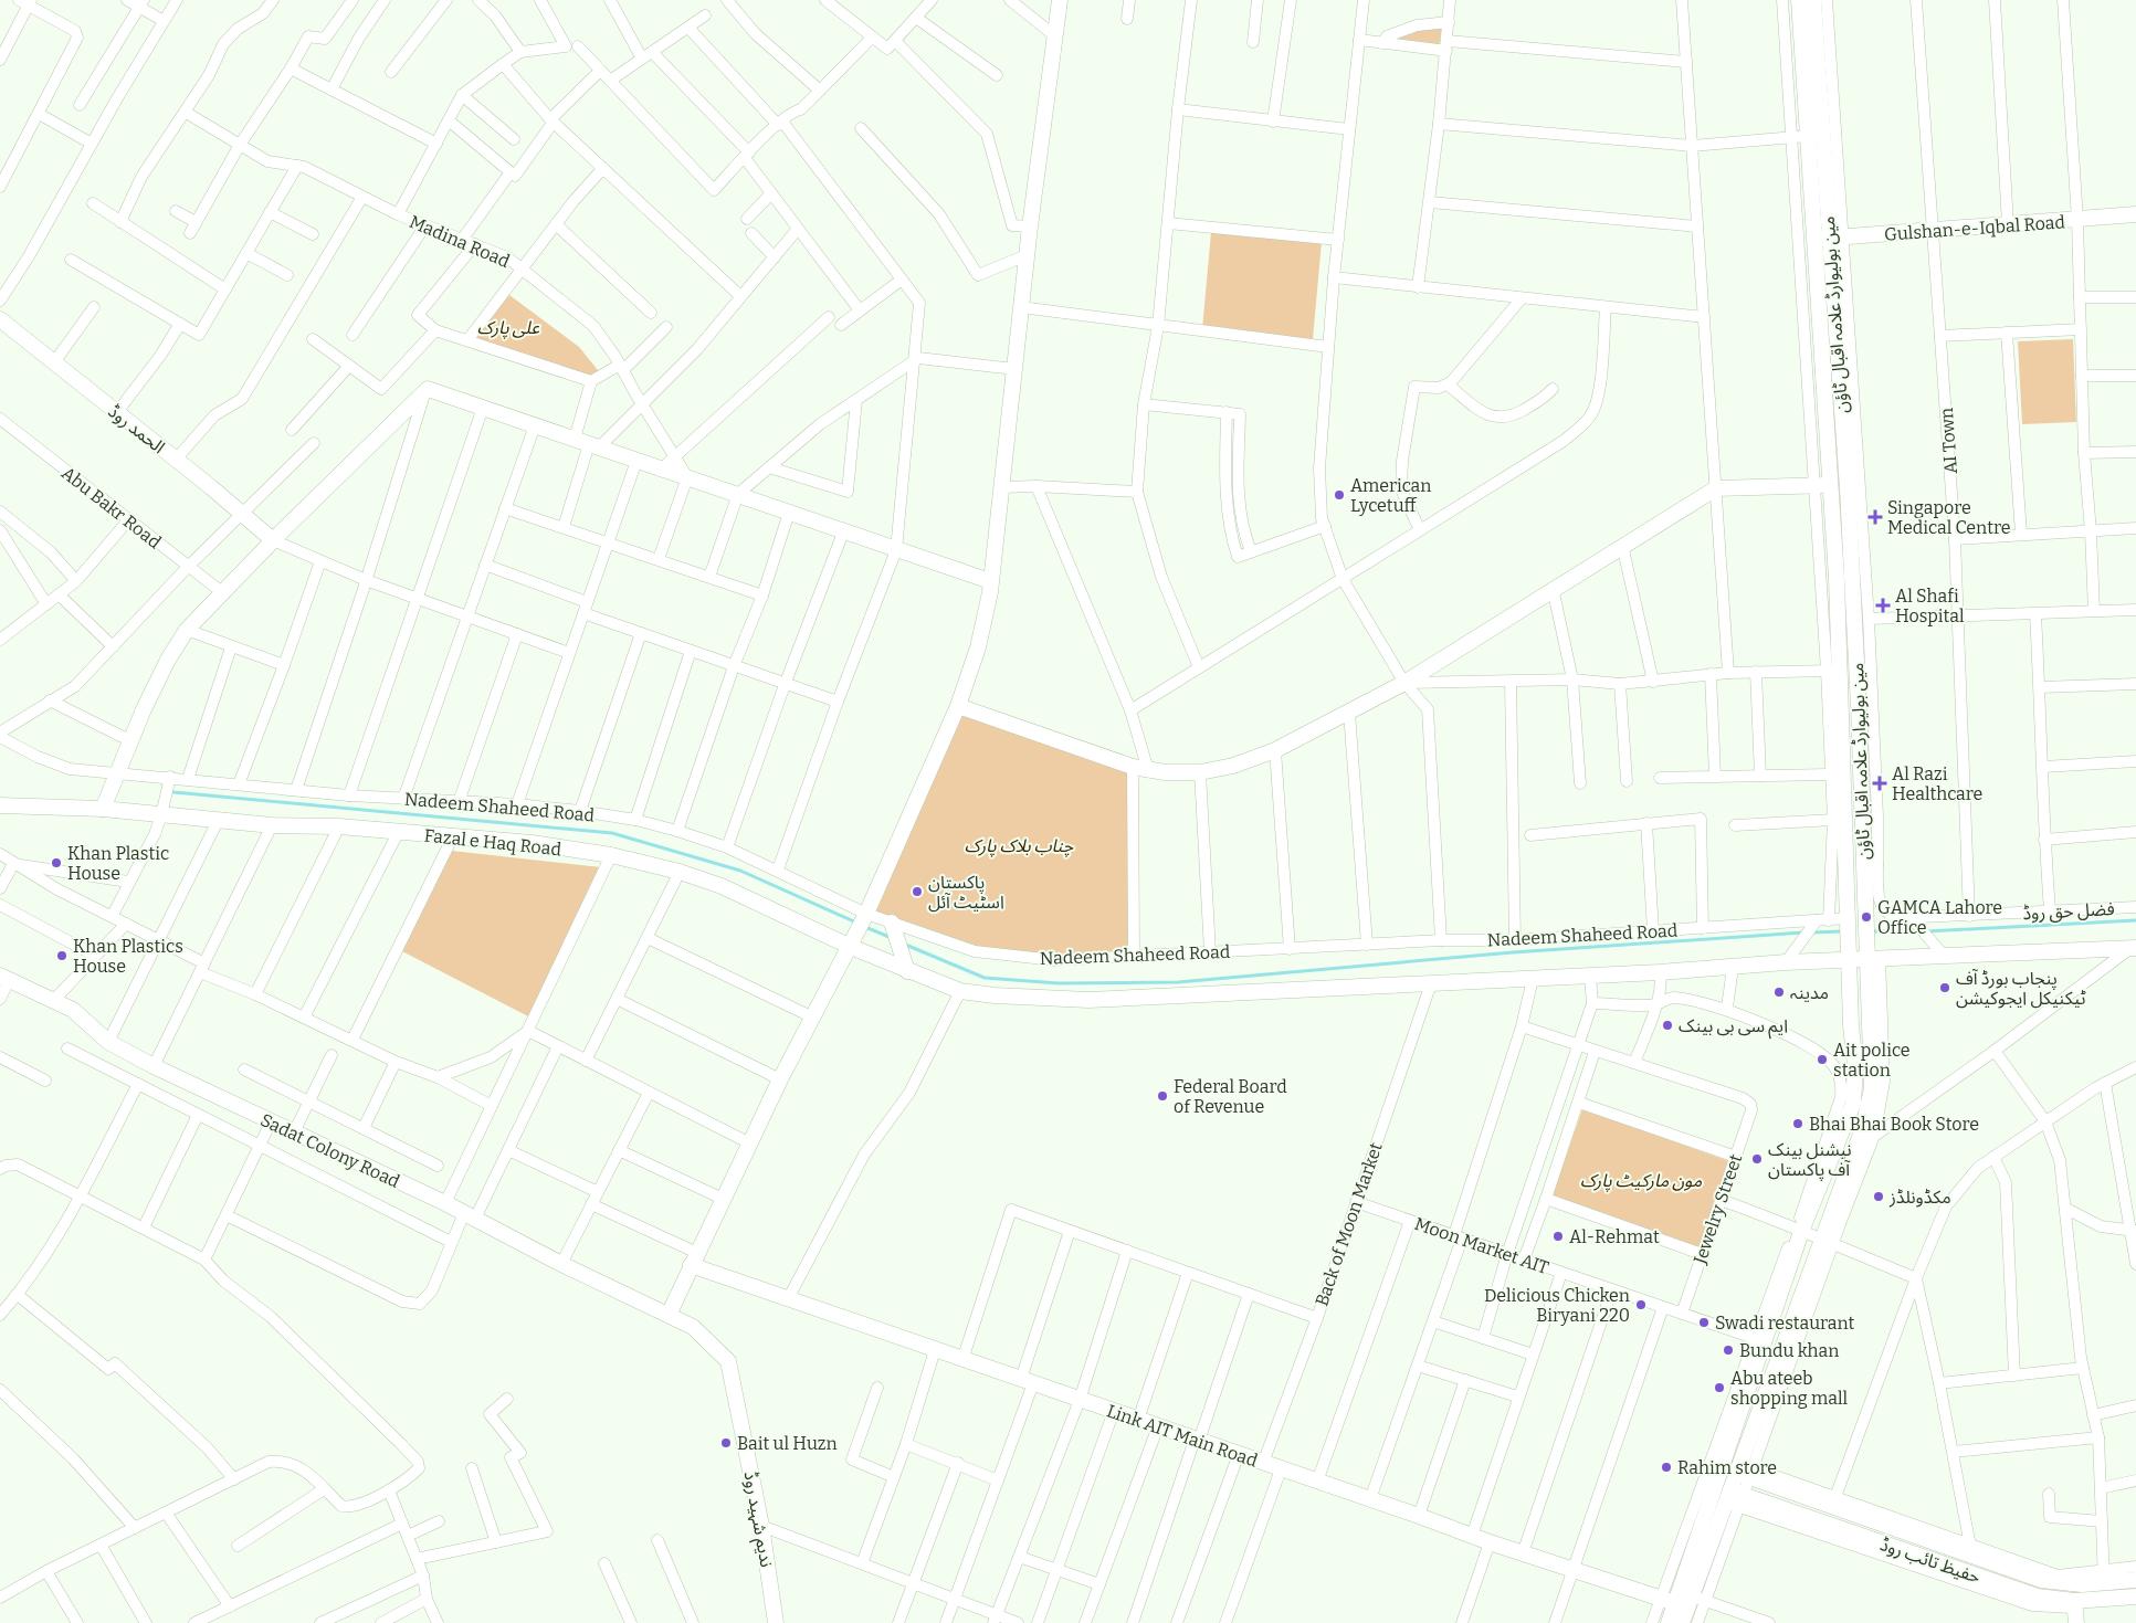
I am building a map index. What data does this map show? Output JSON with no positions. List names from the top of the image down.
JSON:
{
  "streets": {
    "street": [
      "Gulshan-e-Iqbal Road",
      "Madina Road",
      "مین بولیوارڈ علامہ اقبال ٹاؤن",
      "الحمد روڈ",
      "AI Town",
      "Abu Bakr Road",
      "Nadeem Shaheed Road",
      "Fazal e Haq Road",
      "فضل حق روڈ",
      "Sadat Colony Road",
      "Jewelry Street",
      "Back of Moon Market",
      "Moon Market AIT",
      "Link AIT Main Road",
      "ندیم شہید روڈ",
      "حفیظ تائب روڈ"
    ]
  },
  "crossings": [
    ["Gulshan-e-Iqbal Road", "مین بولیوارڈ علامہ اقبال ٹاؤن"],
    ["Gulshan-e-Iqbal Road", "AI Town"],
    ["Gulshan-e-Iqbal Road", "فضل حق روڈ"],
    ["مین بولیوارڈ علامہ اقبال ٹاؤن", "Nadeem Shaheed Road"],
    ["مین بولیوارڈ علامہ اقبال ٹاؤن", "فضل حق روڈ"],
    ["مین بولیوارڈ علامہ اقبال ٹاؤن", "حفیظ تائب روڈ"],
    ["AI Town", "فضل حق روڈ"],
    ["Sadat Colony Road", "ندیم شہید روڈ"],
    ["Jewelry Street", "Moon Market AIT"],
    ["Back of Moon Market", "Moon Market AIT"],
    ["Back of Moon Market", "Link AIT Main Road"]
  ],
  "parks": ["علی پارک", "چناب بلاک پارک", "مون مارکیٹ پارک"],
  "places": {
    "other": [
      "American Lycetuff",
      "Khan Plastic House",
      "پاکستان اسٹیٹ آئل",
      "GAMCA Lahore Office",
      "Khan Plastics House",
      "پنجاب بورڈ آف ٹیکنیکل ایجوکیشن",
      "مدینہ",
      "ایم سی بی بینک",
      "Ait police station",
      "Federal Board of Revenue",
      "Bhai Bhai Book Store",
      "نیشنل بینک آف پاکستان",
      "مکڈونلڈز",
      "Al-Rehmat",
      "Delicious Chicken Biryani 220",
      "Swadi restaurant",
      "Bundu khan",
      "Abu ateeb shopping mall",
      "Bait ul Huzn",
      "Rahim store"
    ],
    "health": ["Singapore Medical Centre", "Al Shafi Hospital", "Al Razi Healthcare"]
  }
}
